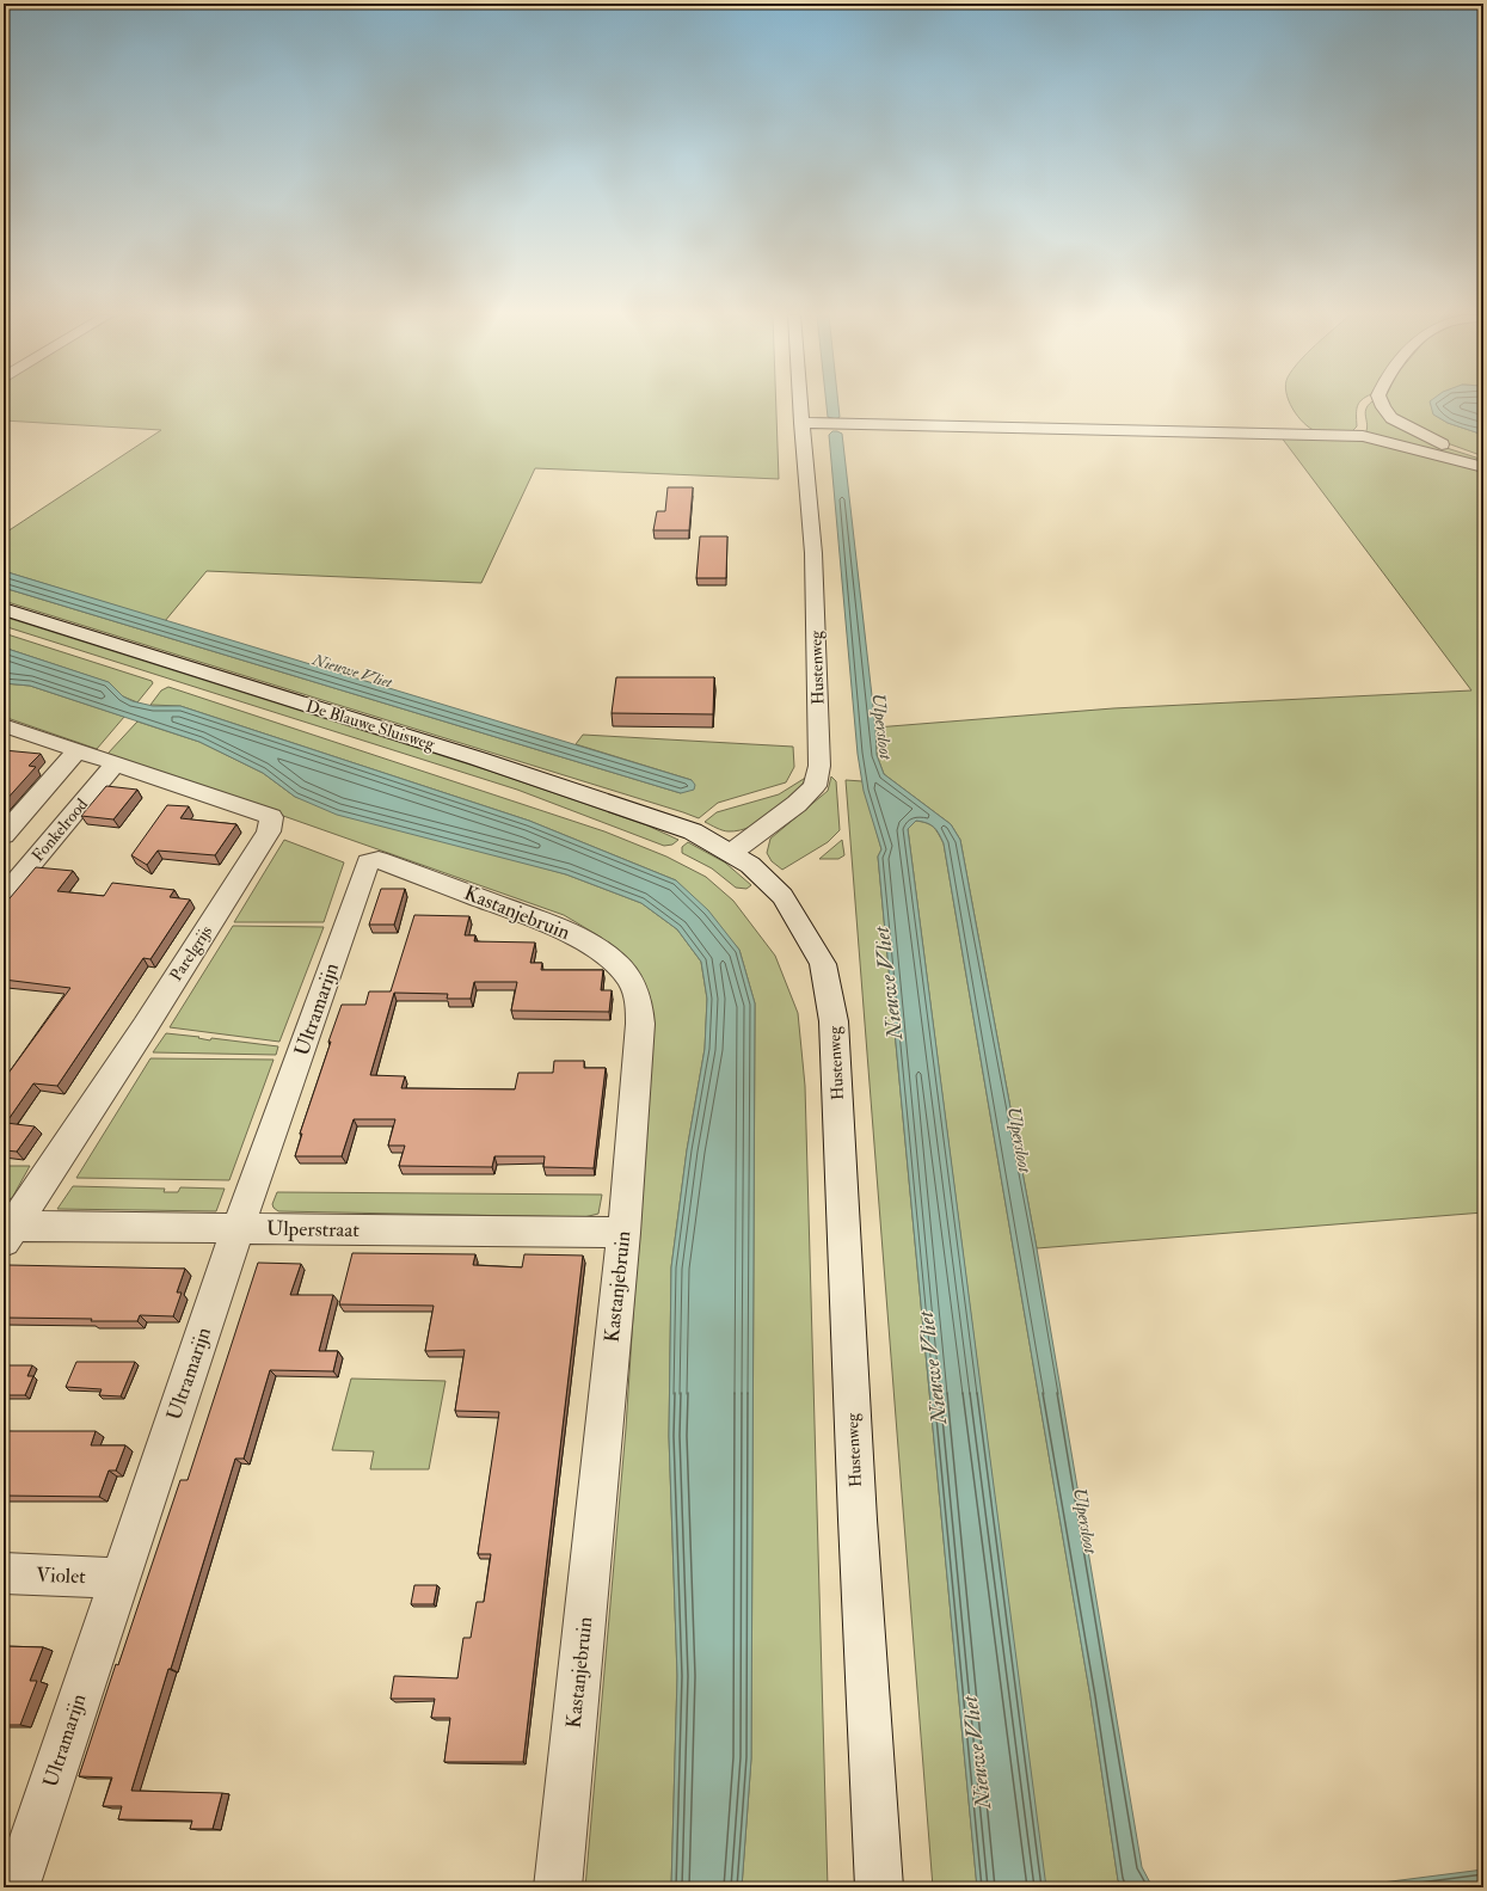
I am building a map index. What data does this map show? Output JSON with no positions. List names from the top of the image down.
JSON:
{
  "streets": {
    "street": [
      "Hustenweg",
      "De Blauwe Sluisweg",
      "Fonkelrood",
      "Kastanjebruin",
      "Parelgrijs",
      "Ultramarijn",
      "Ulperstraat",
      "Violet"
    ]
  },
  "crossings": [
    ["Hustenweg", "De Blauwe Sluisweg"],
    ["Fonkelrood", "Parelgrijs"],
    ["Kastanjebruin", "Ultramarijn"],
    ["Kastanjebruin", "Ulperstraat"],
    ["Parelgrijs", "Ulperstraat"],
    ["Ultramarijn", "Ulperstraat"],
    ["Ultramarijn", "Violet"]
  ],
  "water": ["Nieuwe Vliet", "Ulpersloot"]
}
